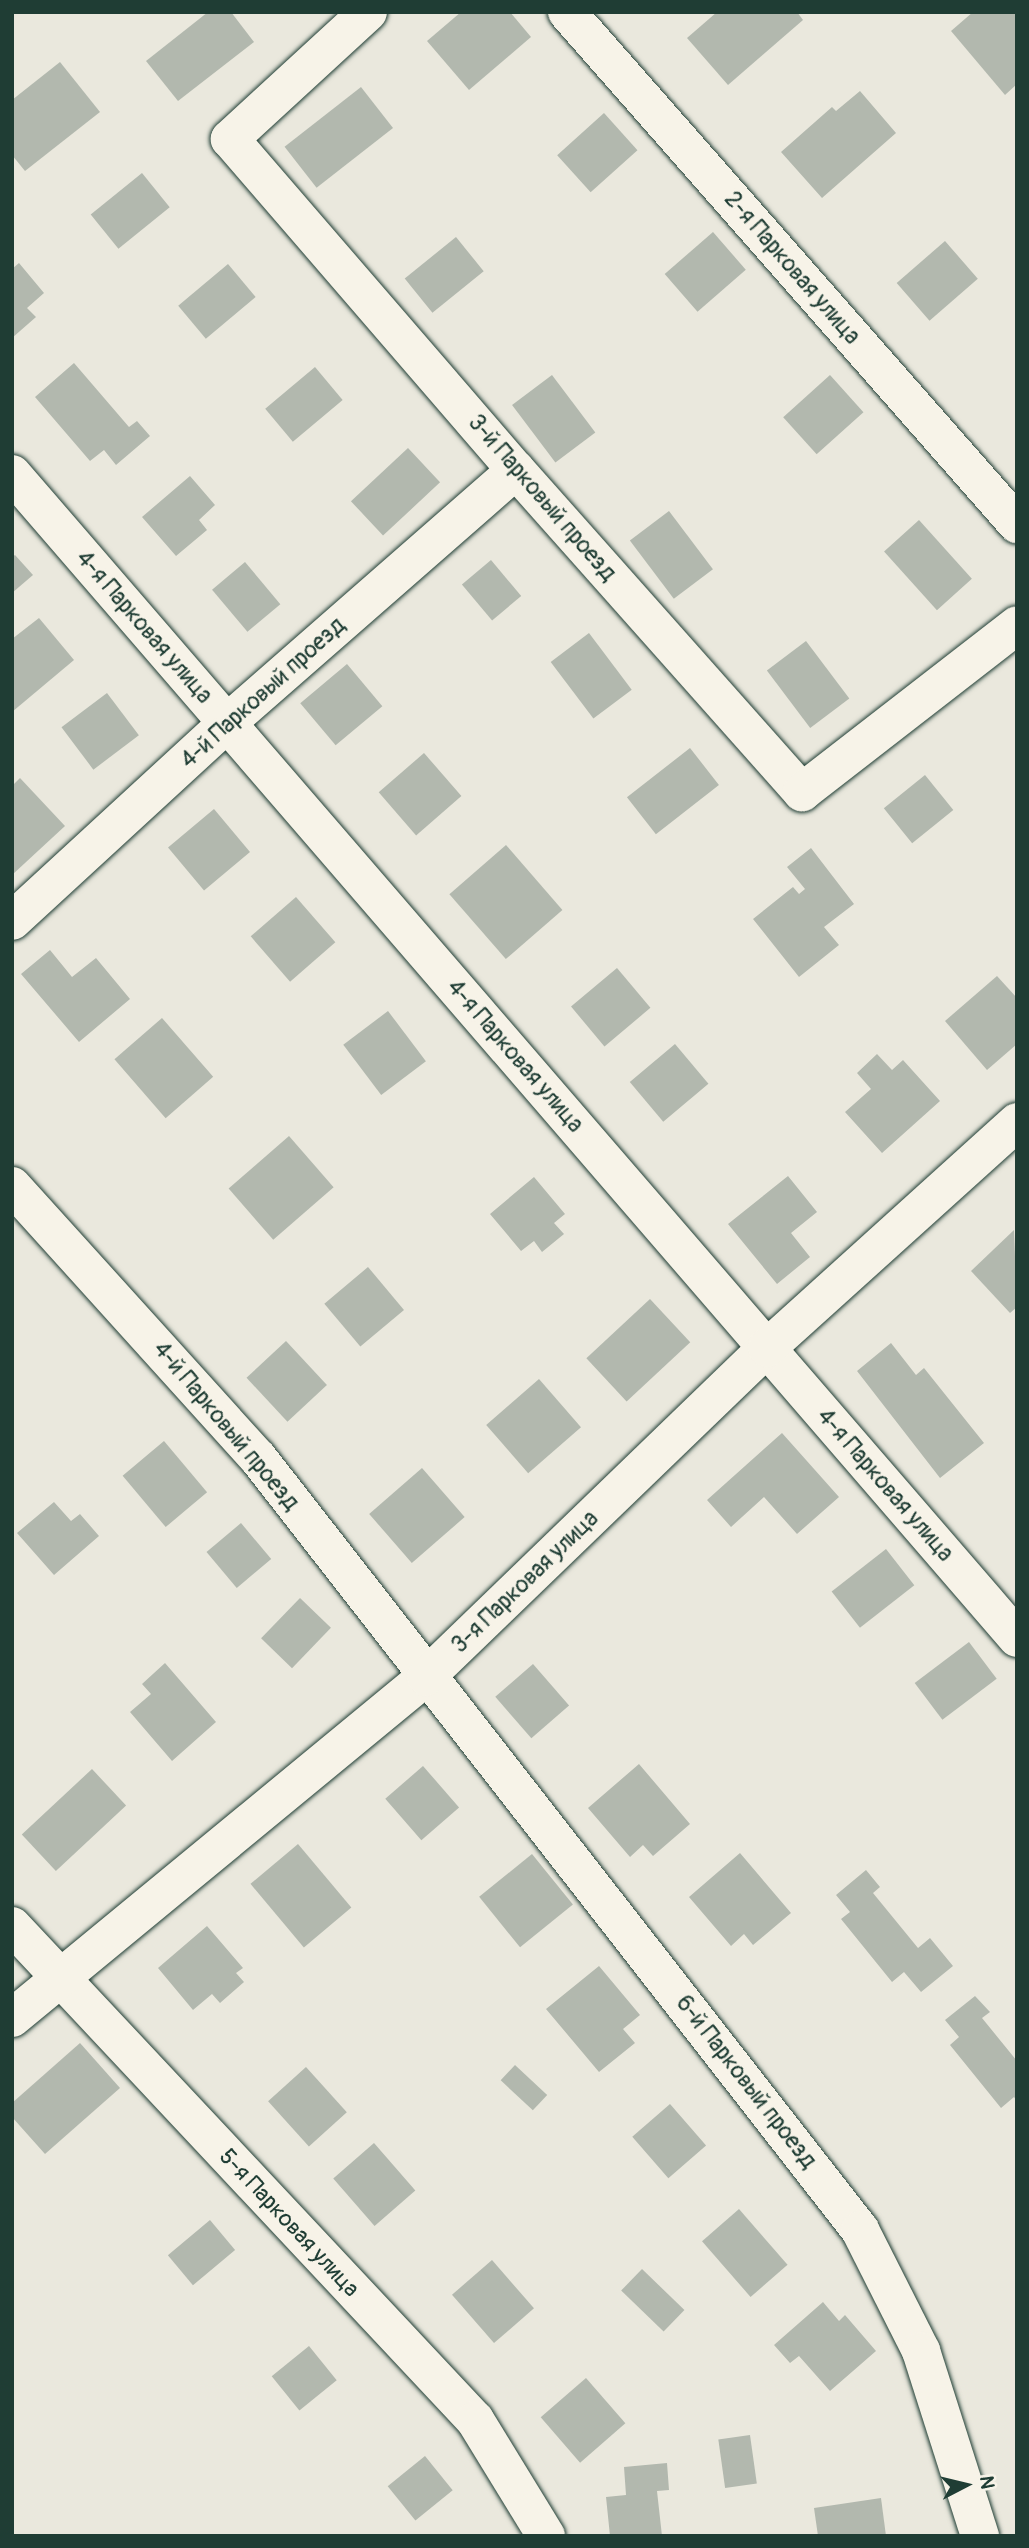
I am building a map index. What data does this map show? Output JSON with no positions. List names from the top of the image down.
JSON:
{
  "streets": {
    "street": [
      "2-я Парковая улица",
      "3-й Парковый проезд",
      "4-я Парковая улица",
      "4-й Парковый проезд",
      "3-я Парковая улица",
      "6-й Парковый проезд",
      "5-я Парковая улица"
    ]
  },
  "crossings": [
    ["3-й Парковый проезд", "4-й Парковый проезд"],
    ["4-я Парковая улица", "4-й Парковый проезд"],
    ["4-я Парковая улица", "3-я Парковая улица"],
    ["4-й Парковый проезд", "3-я Парковая улица"],
    ["4-й Парковый проезд", "6-й Парковый проезд"],
    ["3-я Парковая улица", "6-й Парковый проезд"],
    ["3-я Парковая улица", "5-я Парковая улица"]
  ],
  "north": "right"
}
